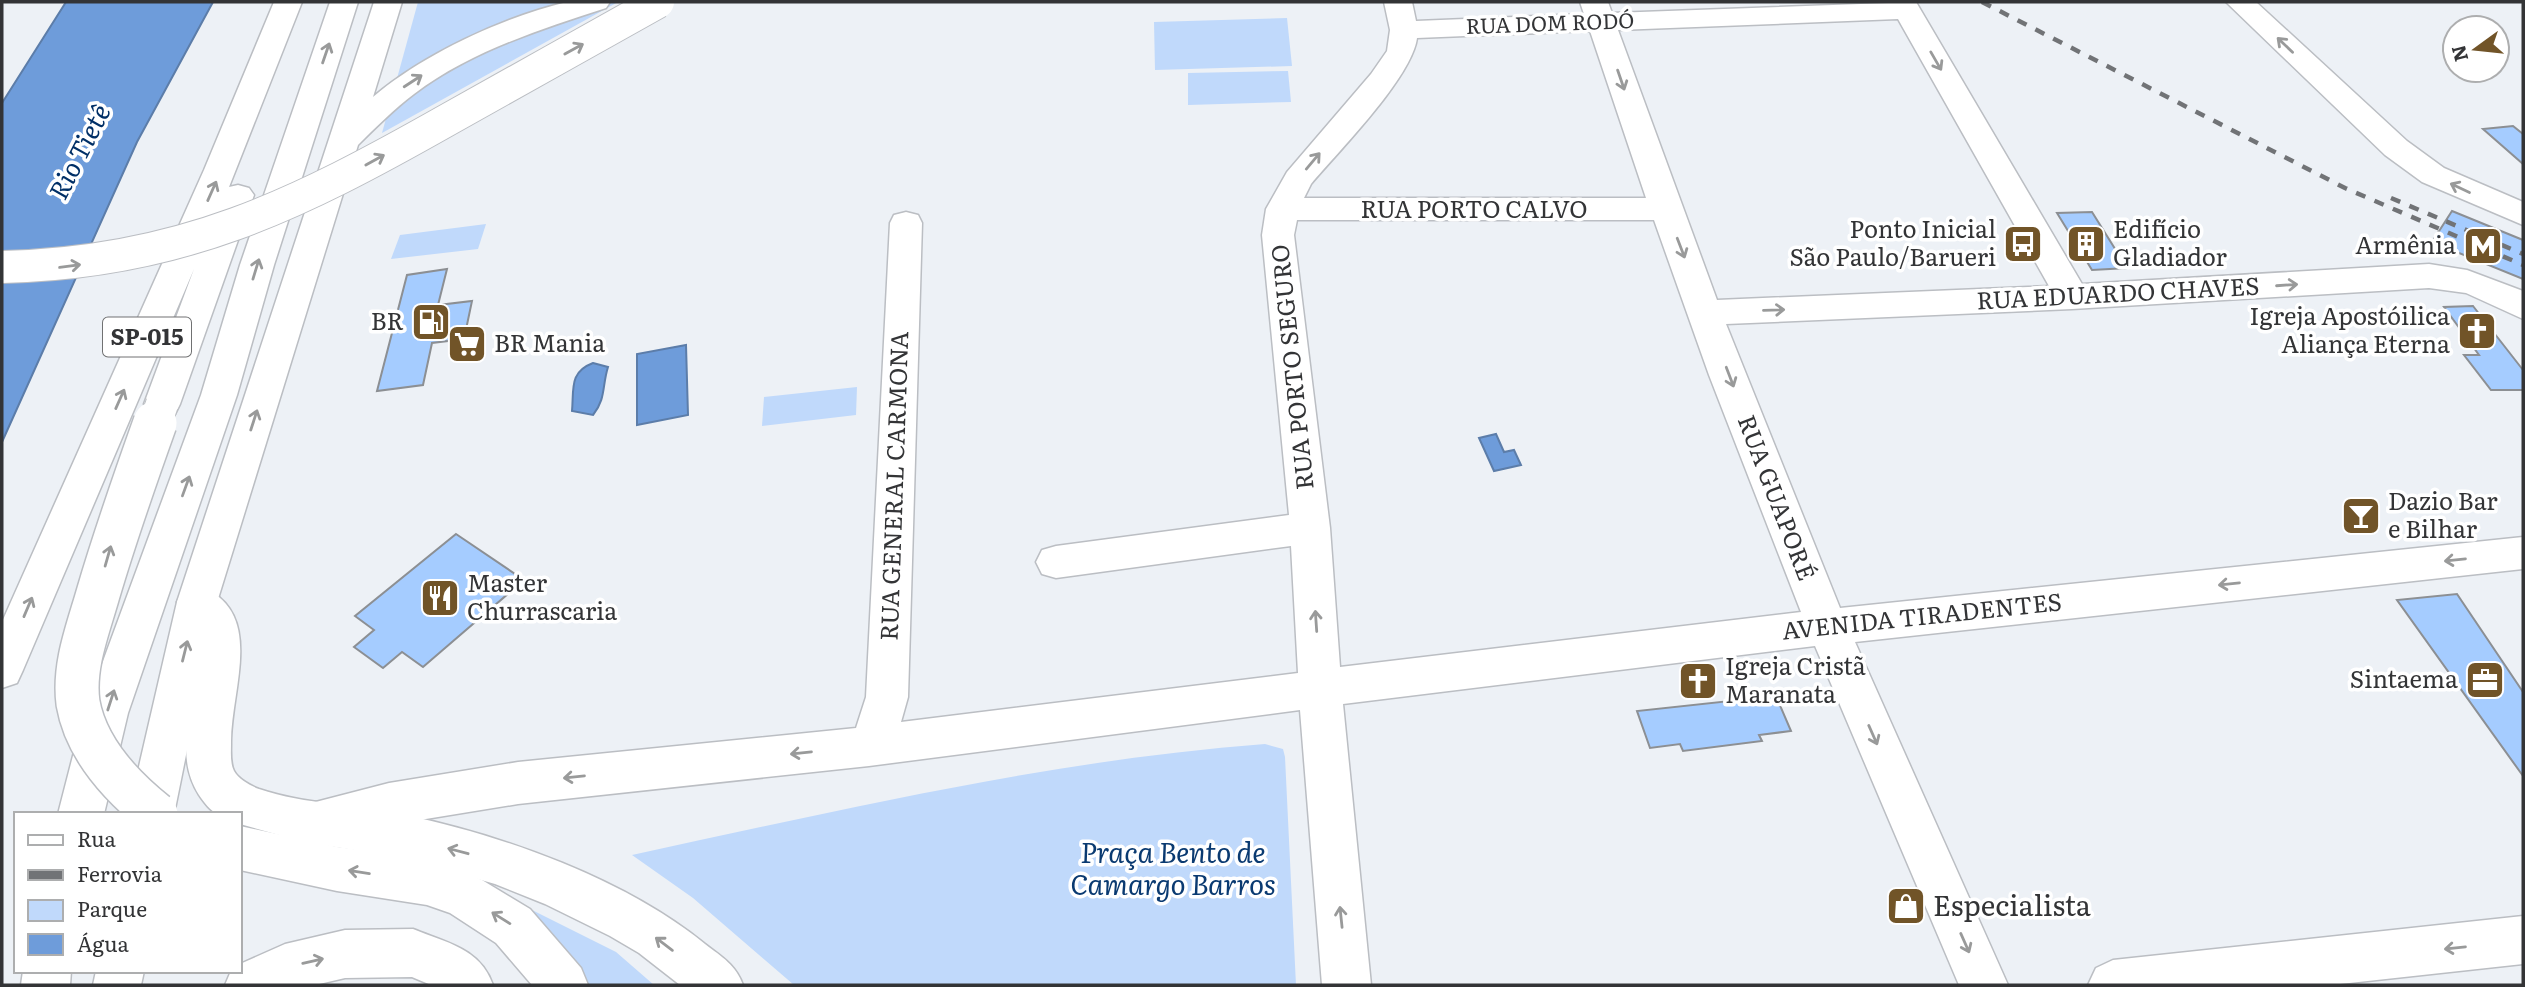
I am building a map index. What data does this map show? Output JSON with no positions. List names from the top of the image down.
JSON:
{
  "streets": {
    "main road": [
      "RUA DOM RODÓ",
      "RUA PORTO CALVO",
      "RUA EDUARDO CHAVES",
      "SP-015",
      "RUA PORTO SEGURO",
      "RUA GENERAL CARMONA",
      "RUA GUAPORÉ",
      "AVENIDA TIRADENTES"
    ]
  },
  "crossings": [
    ["RUA DOM RODÓ", "RUA PORTO SEGURO"],
    ["RUA DOM RODÓ", "RUA GUAPORÉ"],
    ["RUA PORTO CALVO", "RUA PORTO SEGURO"],
    ["RUA PORTO CALVO", "RUA GUAPORÉ"],
    ["RUA EDUARDO CHAVES", "RUA GUAPORÉ"],
    ["RUA PORTO SEGURO", "AVENIDA TIRADENTES"],
    ["RUA GUAPORÉ", "AVENIDA TIRADENTES"]
  ],
  "one_way": ["RUA EDUARDO CHAVES", "RUA PORTO SEGURO", "AVENIDA TIRADENTES"],
  "water": ["Rio Tietê"],
  "parks": ["Praça Bento de Camargo Barros"],
  "places": {
    "bus stop": ["Ponto Inicial São Paulo/Barueri"],
    "building": ["Edifício Gladiador"],
    "metro station": ["Armênia"],
    "fuel station": ["BR"],
    "church": ["Igreja Apostóilica Aliança Eterna", "Igreja Cristã Maranata"],
    "supermarket": ["BR Mania"],
    "bar": ["Dazio Bar e Bilhar"],
    "restaurant": ["Master Churrascaria"],
    "office": ["Sintaema"],
    "shop": ["Especialista"]
  },
  "legend": [
    "Rua",
    "Ferrovia",
    "Parque",
    "Água"
  ],
  "north": "left"
}
